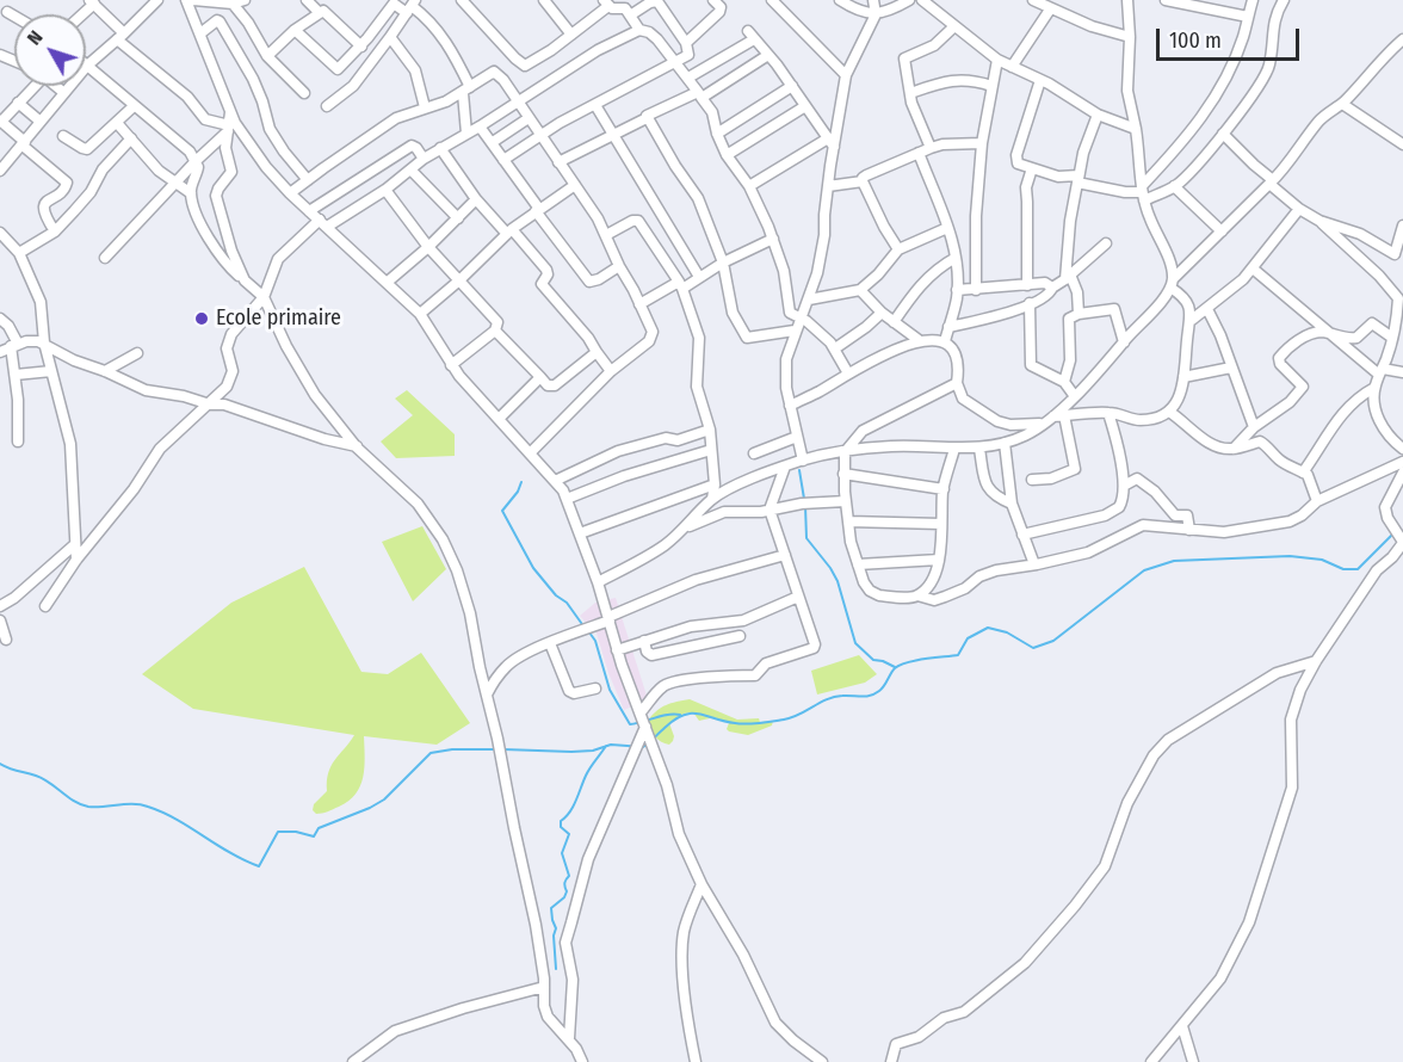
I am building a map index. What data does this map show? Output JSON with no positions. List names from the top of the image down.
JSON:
{
  "places": ["Ecole primaire"],
  "scale_bar": "100 m",
  "north": "top left"
}
